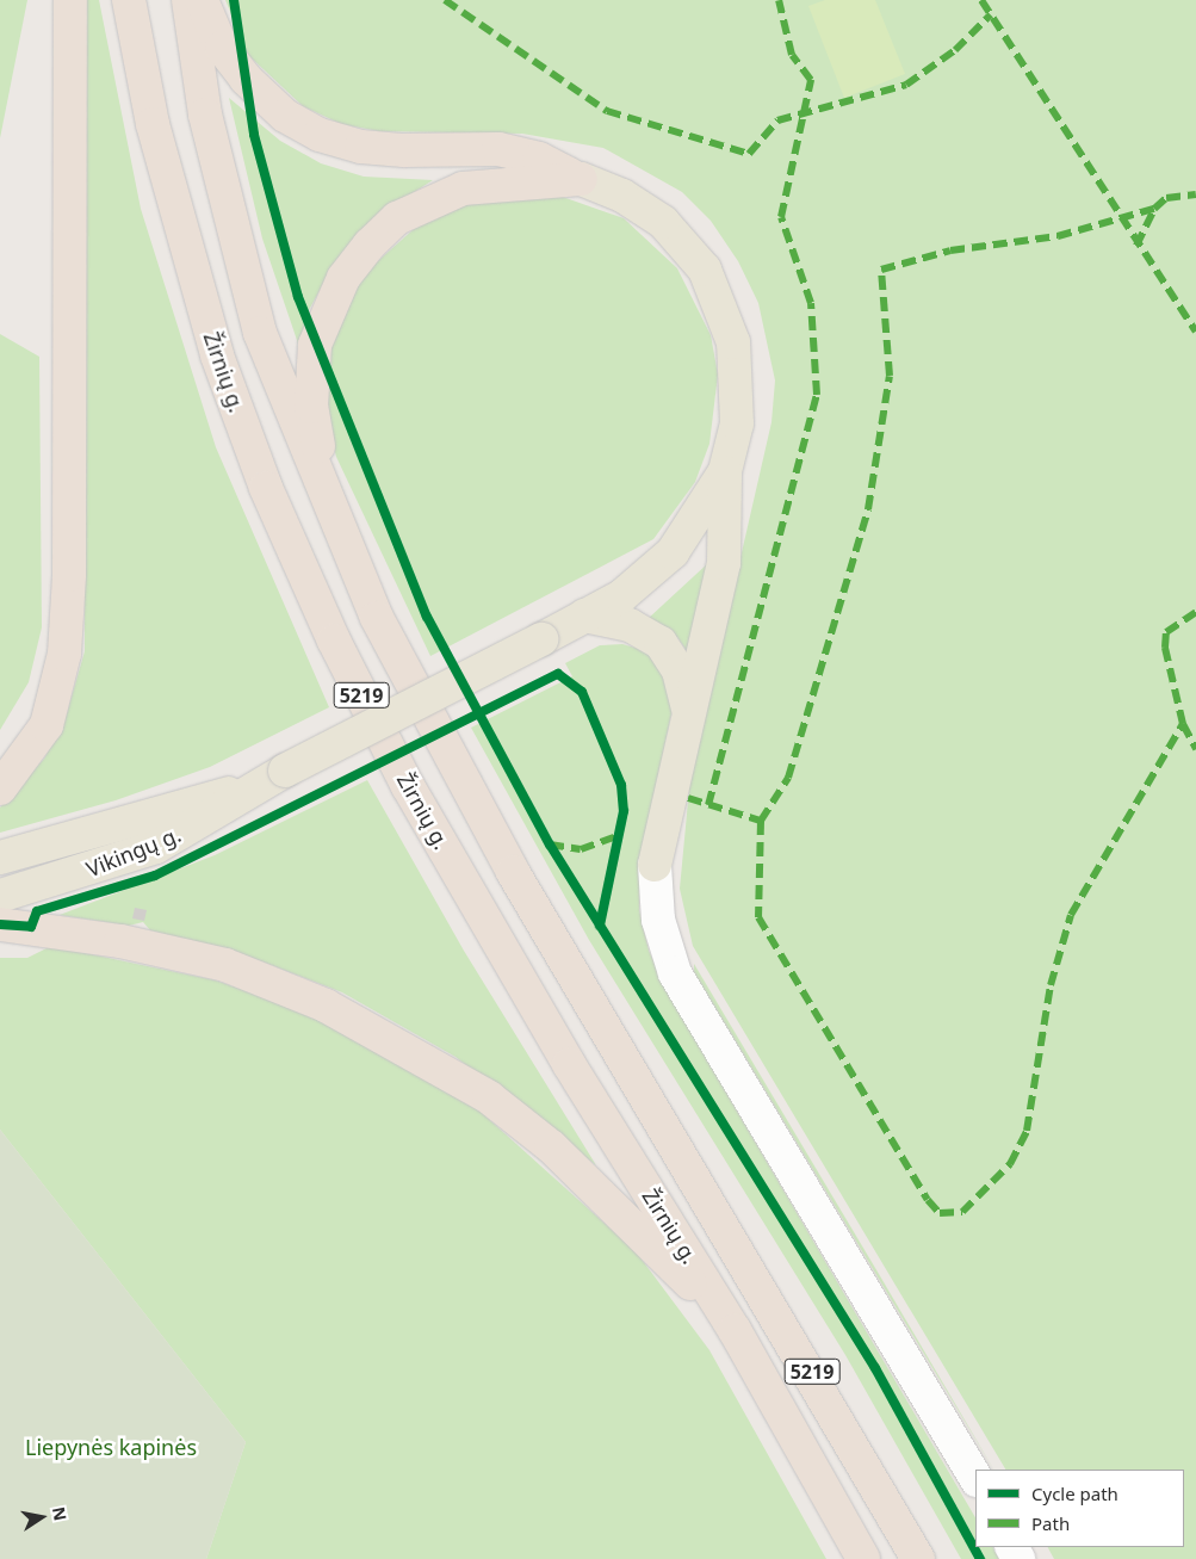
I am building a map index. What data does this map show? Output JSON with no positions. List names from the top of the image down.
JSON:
{
  "streets": {
    "highway": ["Žirnių g.", "5219"],
    "main road": ["Vikingų g."]
  },
  "parks": ["Liepynės kapinės"],
  "legend": ["Cycle path", "Path"],
  "north": "right"
}
